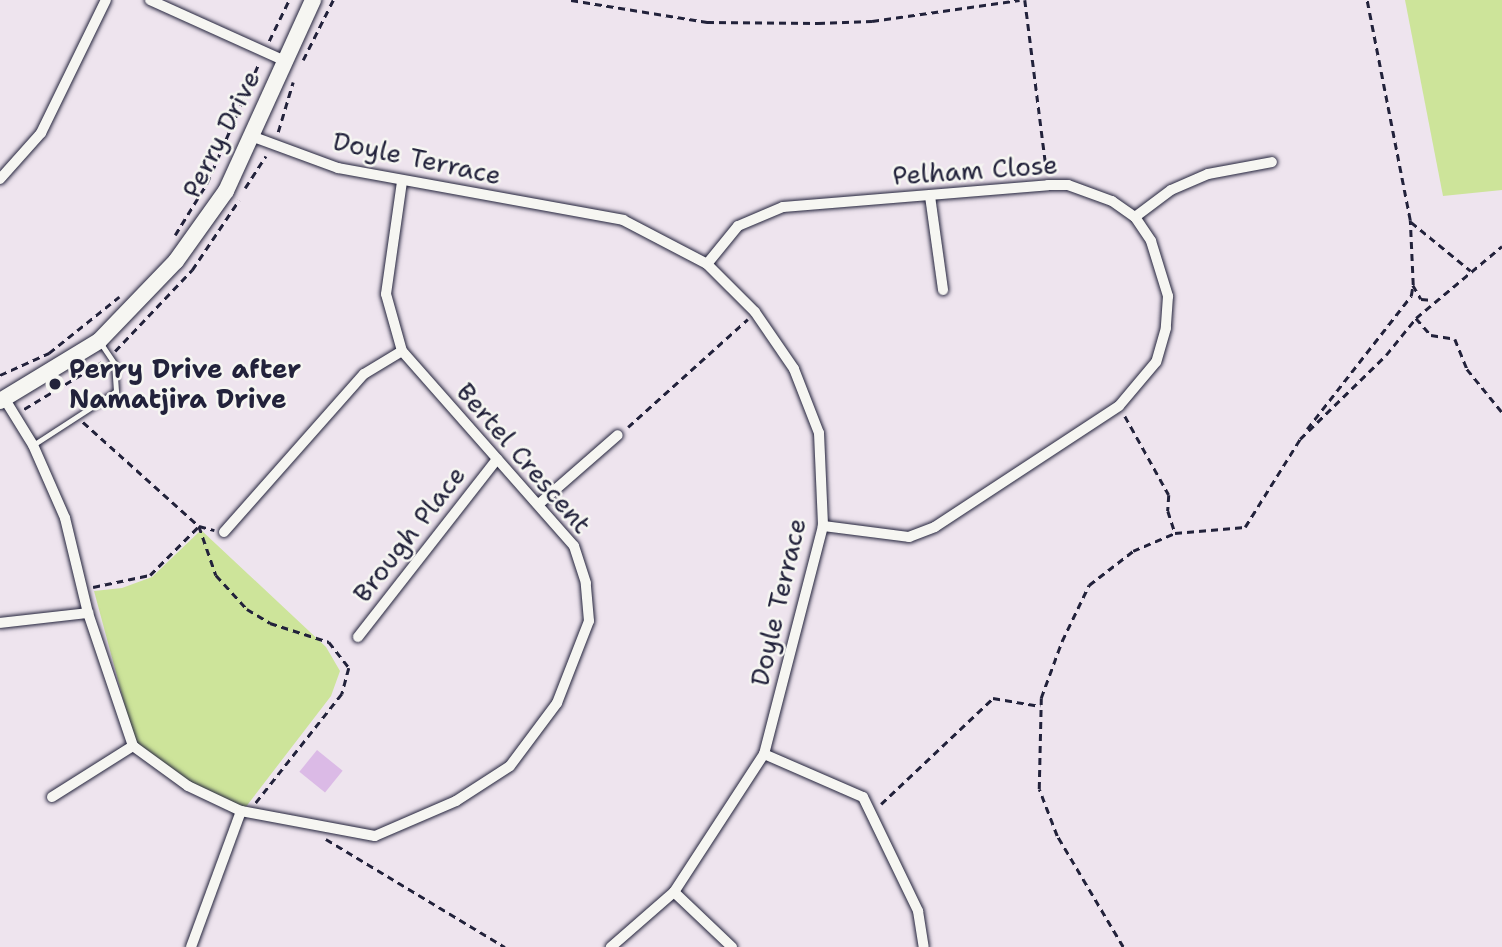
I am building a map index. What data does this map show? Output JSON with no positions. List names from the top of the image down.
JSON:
{
  "streets": {
    "street": [
      "Perry Drive",
      "Doyle Terrace",
      "Pelham Close",
      "Bertel Crescent",
      "Brough Place"
    ]
  },
  "crossings": [
    ["Perry Drive", "Doyle Terrace"],
    ["Doyle Terrace", "Pelham Close"],
    ["Doyle Terrace", "Bertel Crescent"],
    ["Bertel Crescent", "Brough Place"]
  ],
  "places": ["Perry Drive after Namatjira Drive"]
}
